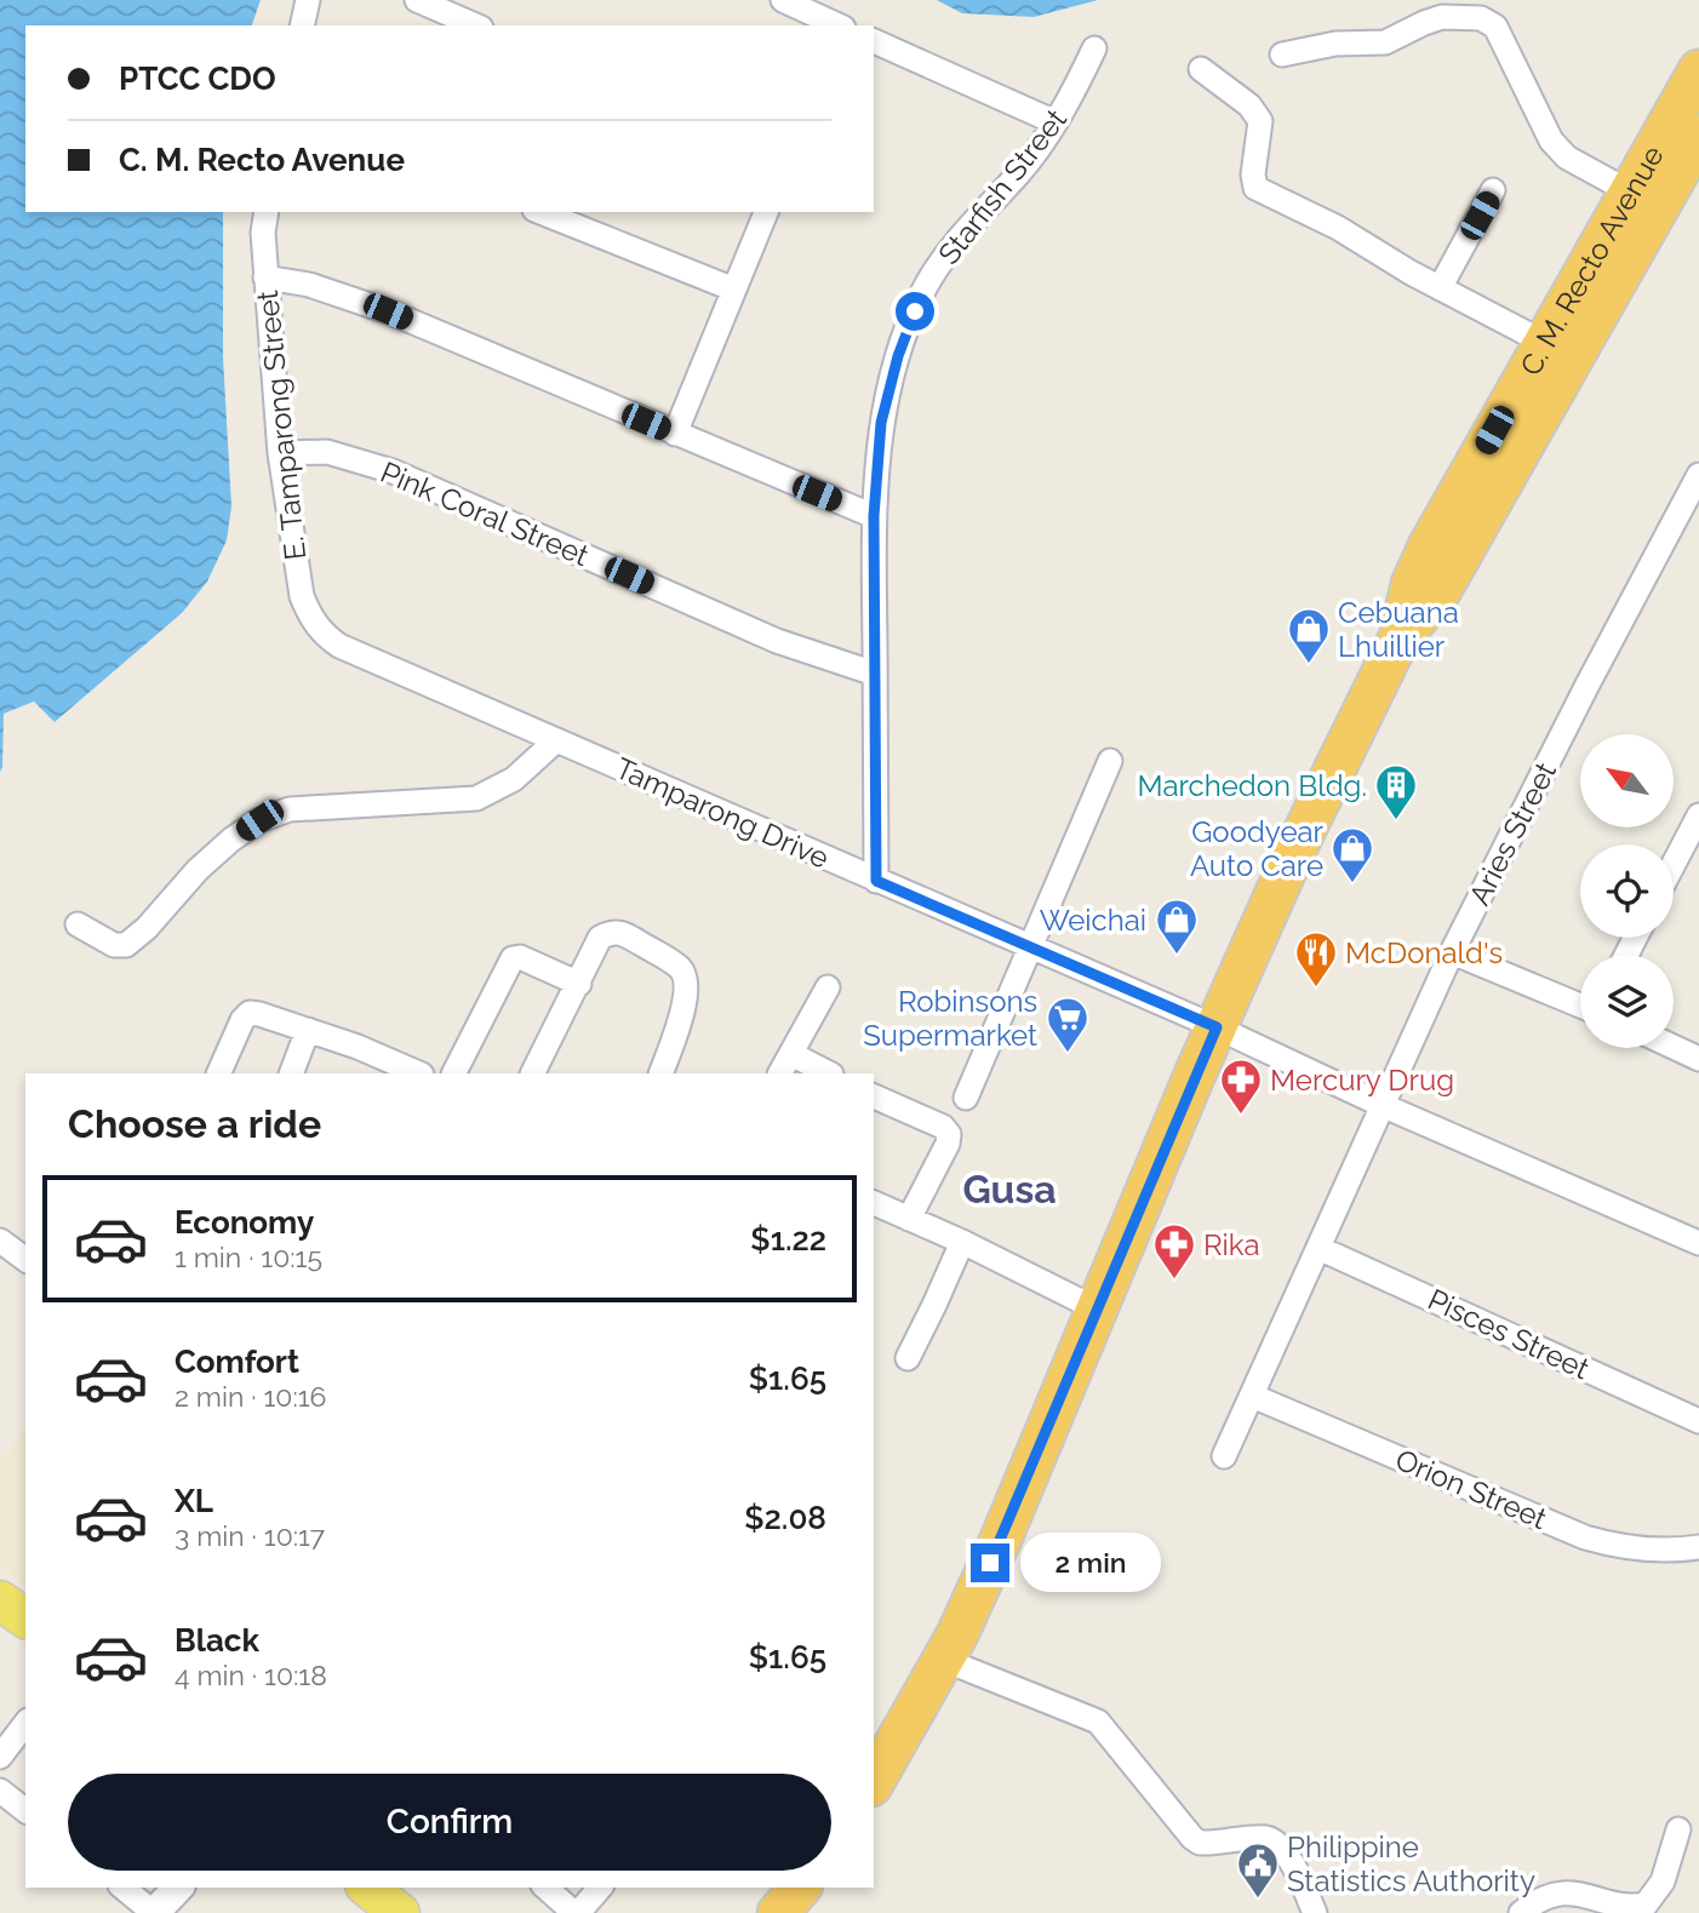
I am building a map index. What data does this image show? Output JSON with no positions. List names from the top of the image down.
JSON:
{
  "streets": {
    "highway": ["C. M. Recto Avenue"],
    "street": [
      "Starfish Street",
      "E. Tamparong Street",
      "Pink Coral Street",
      "Tamparong Drive",
      "Aries Street",
      "Pisces Street",
      "Orion Street"
    ]
  },
  "crossings": [
    ["Starfish Street", "Pink Coral Street"],
    ["Starfish Street", "Tamparong Drive"],
    ["C. M. Recto Avenue", "Tamparong Drive"],
    ["E. Tamparong Street", "Pink Coral Street"],
    ["E. Tamparong Street", "Tamparong Drive"],
    ["Aries Street", "Pisces Street"],
    ["Aries Street", "Orion Street"]
  ],
  "districts": ["Gusa"],
  "places": {
    "shop": ["Cebuana Lhuillier", "Goodyear Auto Care", "Weichai"],
    "building": ["Marchedon Bldg."],
    "restaurant": ["McDonald's"],
    "supermarket": ["Robinsons Supermarket"],
    "pharmacy": ["Mercury Drug", "Rika"],
    "public building": ["Philippine Statistics Authority"]
  },
  "north": "top left",
  "page": {
    "banner": ["PTCC CDO", "C. M. Recto Avenue"],
    "heading": "Choose a ride",
    "list": [
      {
        "name": "Economy",
        "note": "1 min · 10:15",
        "value": "$1.22"
      },
      {
        "name": "Comfort",
        "note": "2 min · 10:16",
        "value": "$1.65"
      },
      {
        "name": "XL",
        "note": "3 min · 10:17",
        "value": "$2.08"
      },
      {
        "name": "Black",
        "note": "4 min · 10:18",
        "value": "$1.65"
      }
    ],
    "bubble": "2 min",
    "buttons": "Confirm"
  }
}
